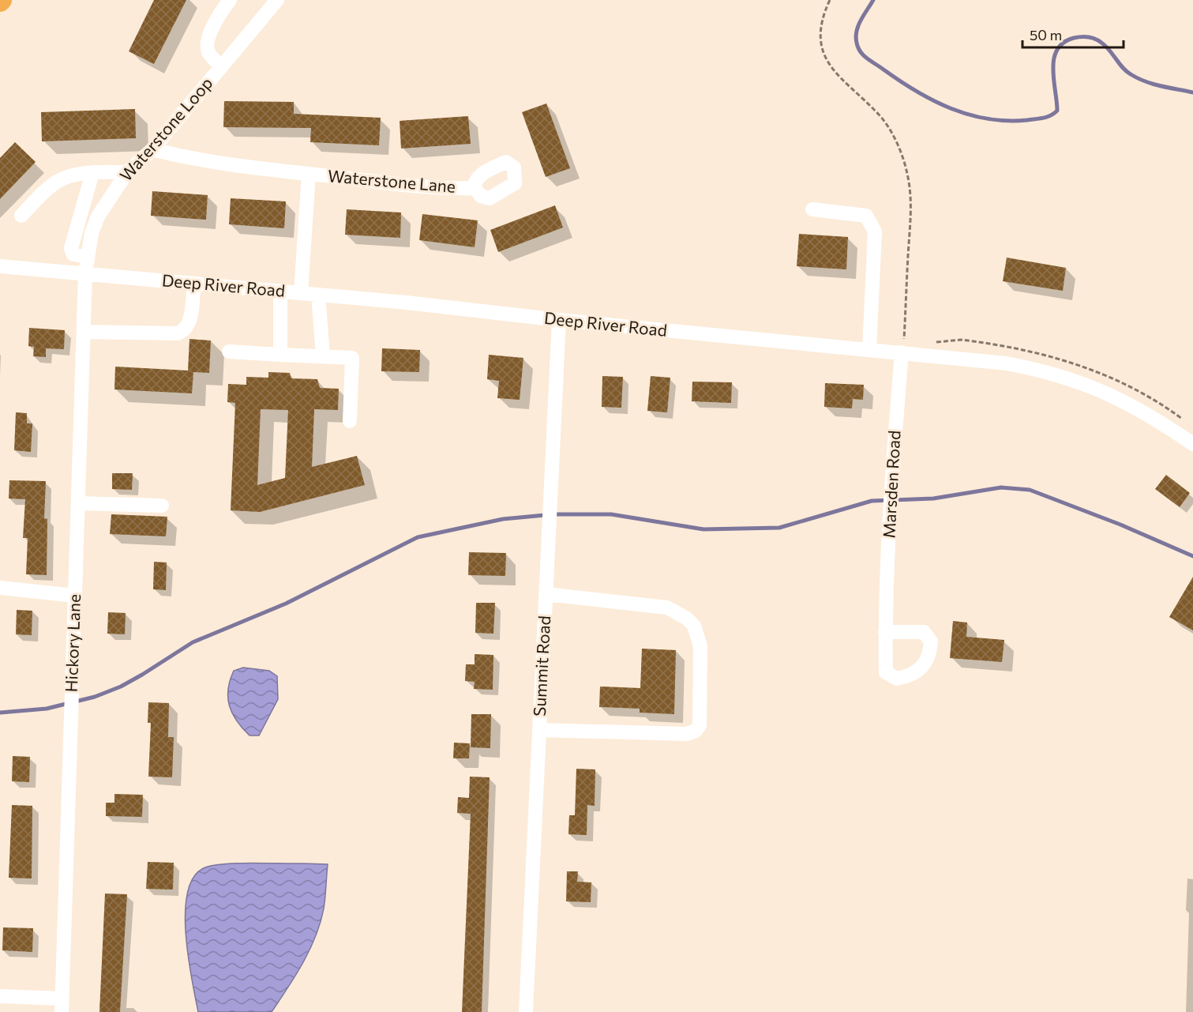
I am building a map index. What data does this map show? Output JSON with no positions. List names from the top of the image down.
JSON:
{
  "streets": {
    "street": [
      "Waterstone Loop",
      "Waterstone Lane",
      "Deep River Road",
      "Marsden Road",
      "Hickory Lane",
      "Summit Road"
    ]
  },
  "crossings": [
    ["Waterstone Loop", "Waterstone Lane"],
    ["Waterstone Loop", "Deep River Road"],
    ["Waterstone Loop", "Hickory Lane"],
    ["Waterstone Lane", "Deep River Road"],
    ["Deep River Road", "Marsden Road"],
    ["Deep River Road", "Hickory Lane"],
    ["Deep River Road", "Summit Road"]
  ],
  "scale_bar": "50 m"
}
